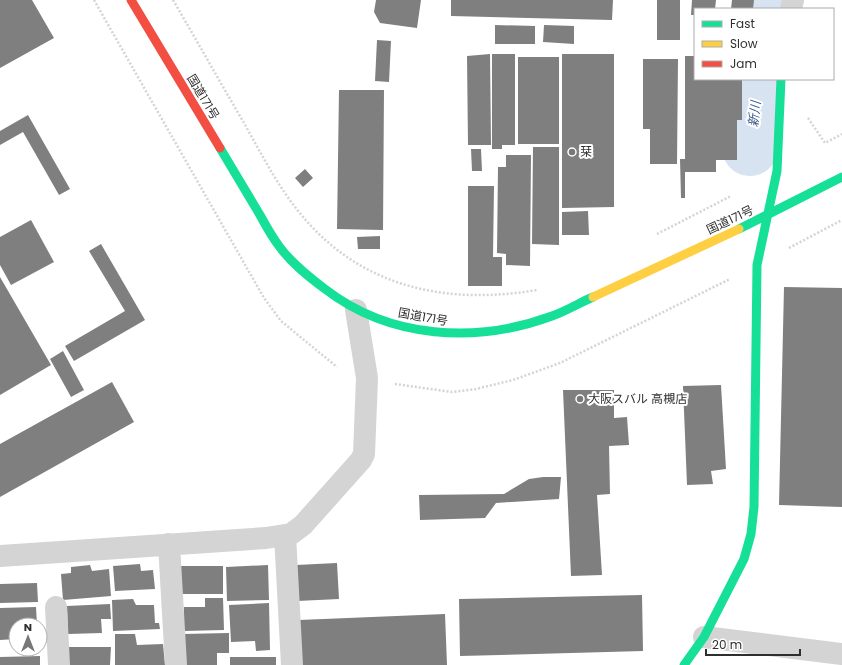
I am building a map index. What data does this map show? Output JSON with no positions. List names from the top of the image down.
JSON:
{
  "streets": {
    "main road": ["国道171号"]
  },
  "water": ["新川"],
  "places": ["栞", "大阪スバル 高槻店"],
  "legend": ["Fast", "Slow", "Jam"],
  "scale_bar": "20 m",
  "north": "top"
}
